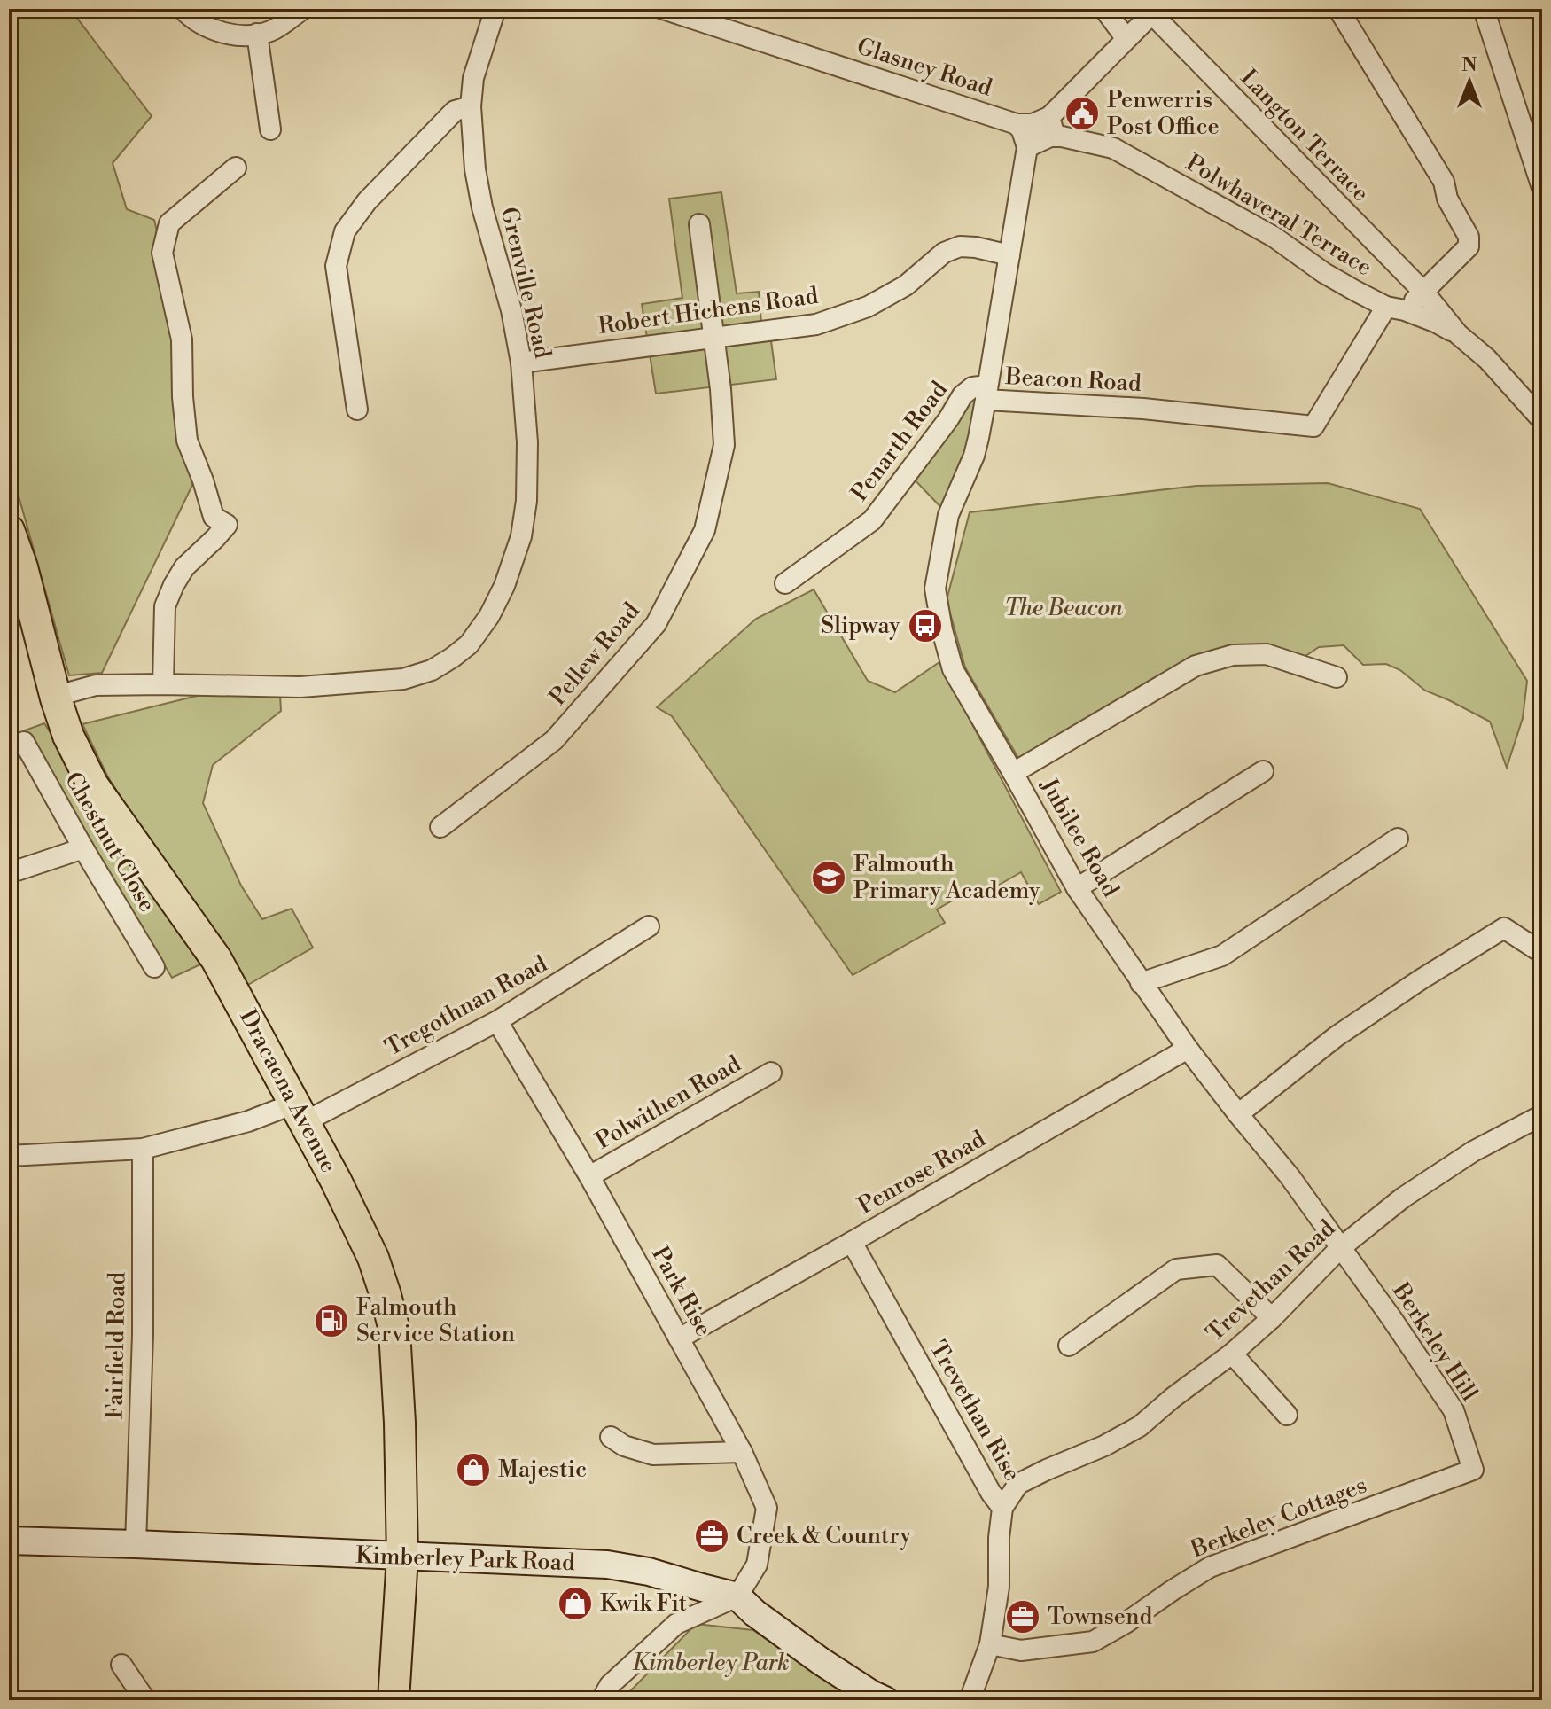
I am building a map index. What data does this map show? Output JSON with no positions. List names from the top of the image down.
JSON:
{
  "streets": {
    "main road": ["Dracaena Avenue"],
    "street": [
      "Glasney Road",
      "Langton Terrace",
      "Polwhaveral Terrace",
      "Grenville Road",
      "Robert Hichens Road",
      "Beacon Road",
      "Penarth Road",
      "Pellew Road",
      "Jubilee Road",
      "Chestnut Close",
      "Tregothnan Road",
      "Polwithen Road",
      "Penrose Road",
      "Trevethan Road",
      "Park Rise",
      "Berkeley Hill",
      "Fairfield Road",
      "Trevethan Rise",
      "Berkeley Cottages",
      "Kimberley Park Road"
    ]
  },
  "crossings": [
    ["Langton Terrace", "Polwhaveral Terrace"],
    ["Polwhaveral Terrace", "Beacon Road"],
    ["Grenville Road", "Robert Hichens Road"],
    ["Grenville Road", "Dracaena Avenue"],
    ["Robert Hichens Road", "Beacon Road"],
    ["Robert Hichens Road", "Pellew Road"],
    ["Beacon Road", "Penarth Road"],
    ["Beacon Road", "Jubilee Road"],
    ["Penarth Road", "Jubilee Road"],
    ["Jubilee Road", "Penrose Road"],
    ["Jubilee Road", "Trevethan Road"],
    ["Jubilee Road", "Berkeley Hill"],
    ["Tregothnan Road", "Dracaena Avenue"],
    ["Tregothnan Road", "Park Rise"],
    ["Tregothnan Road", "Fairfield Road"],
    ["Dracaena Avenue", "Kimberley Park Road"],
    ["Polwithen Road", "Park Rise"],
    ["Penrose Road", "Park Rise"],
    ["Penrose Road", "Trevethan Rise"],
    ["Trevethan Road", "Berkeley Hill"],
    ["Trevethan Road", "Trevethan Rise"],
    ["Park Rise", "Kimberley Park Road"],
    ["Berkeley Hill", "Berkeley Cottages"],
    ["Fairfield Road", "Kimberley Park Road"],
    ["Trevethan Rise", "Berkeley Cottages"]
  ],
  "parks": ["The Beacon", "Kimberley Park"],
  "places": {
    "public building": ["Penwerris Post Office"],
    "bus stop": ["Slipway"],
    "school or university": ["Falmouth Primary Academy"],
    "fuel station": ["Falmouth Service Station"],
    "shop": ["Majestic", "Kwik Fit"],
    "office": ["Creek & Country", "Townsend"]
  },
  "north": "top"
}
